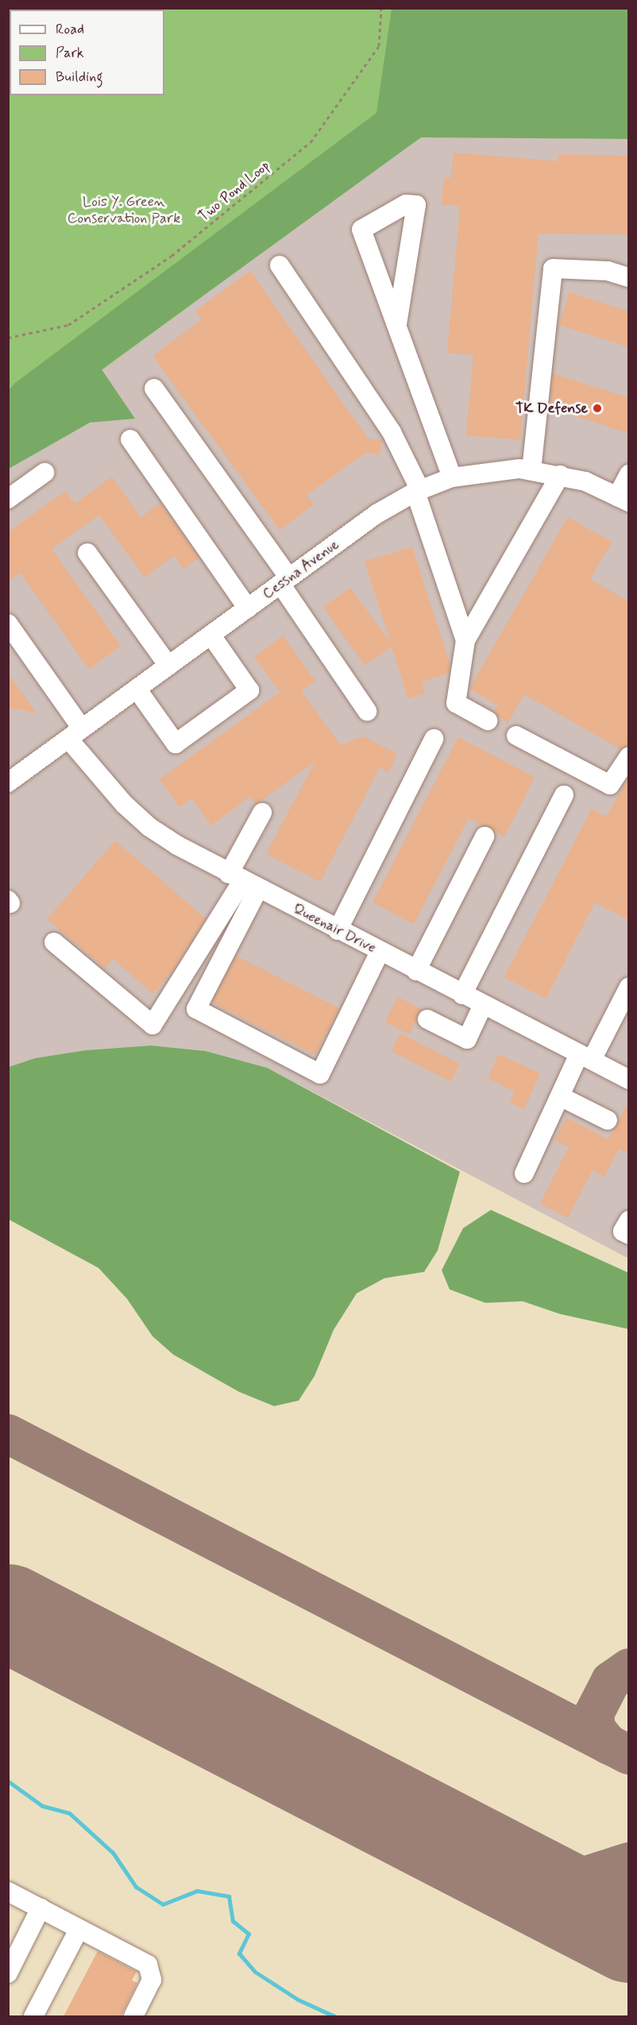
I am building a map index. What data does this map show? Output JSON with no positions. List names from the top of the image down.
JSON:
{
  "streets": {
    "street": ["Cessna Avenue", "Queenair Drive"],
    "path": ["Two Pond Loop"]
  },
  "crossings": [
    ["Cessna Avenue", "Queenair Drive"]
  ],
  "parks": ["Lois Y. Green Conservation Park"],
  "places": ["TK Defense"],
  "legend": ["Road", "Park", "Building"]
}
